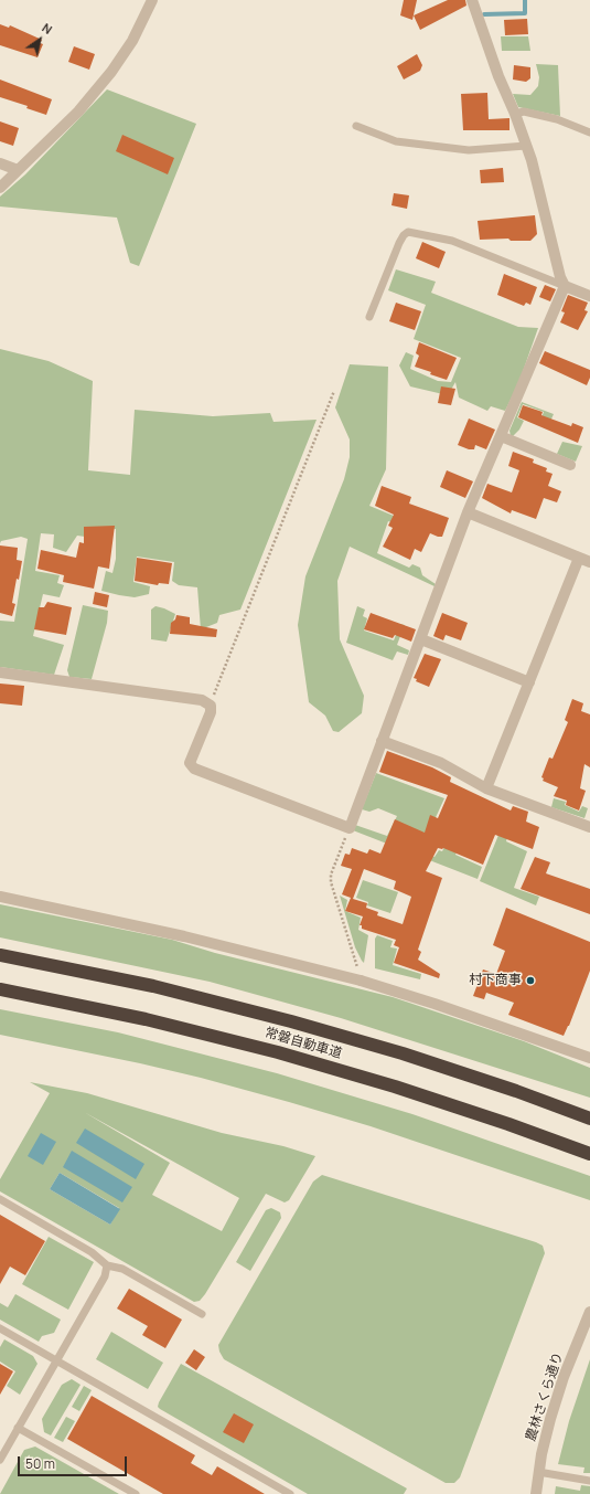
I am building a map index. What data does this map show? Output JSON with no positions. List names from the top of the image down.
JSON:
{
  "streets": {
    "highway": ["常磐自動車道"],
    "street": ["農林さくら通り"]
  },
  "places": ["村下商事"],
  "scale_bar": "50 m",
  "north": "top right"
}
